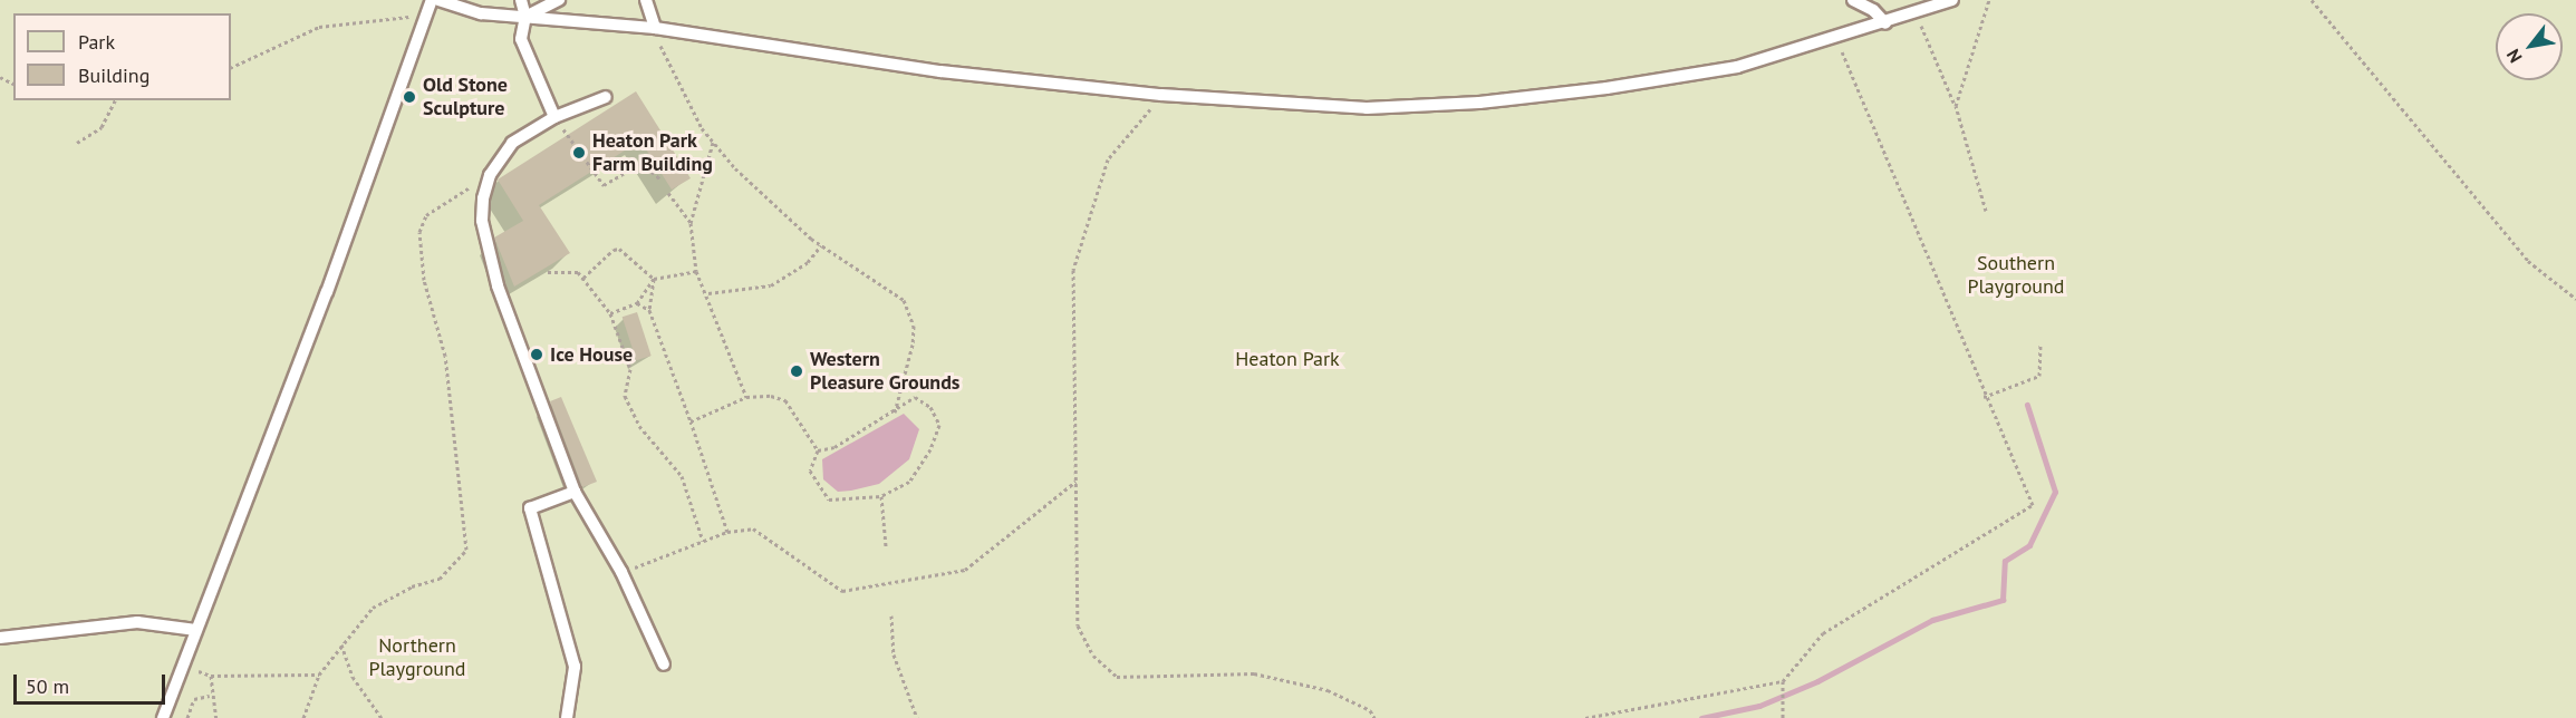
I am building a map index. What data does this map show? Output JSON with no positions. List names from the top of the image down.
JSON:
{
  "parks": ["Southern Playground", "Heaton Park", "Northern Playground"],
  "places": [
    "Old Stone Sculpture",
    "Heaton Park Farm Building",
    "Ice House",
    "Western Pleasure Grounds"
  ],
  "legend": ["Park", "Building"],
  "scale_bar": "50 m",
  "north": "bottom left"
}
